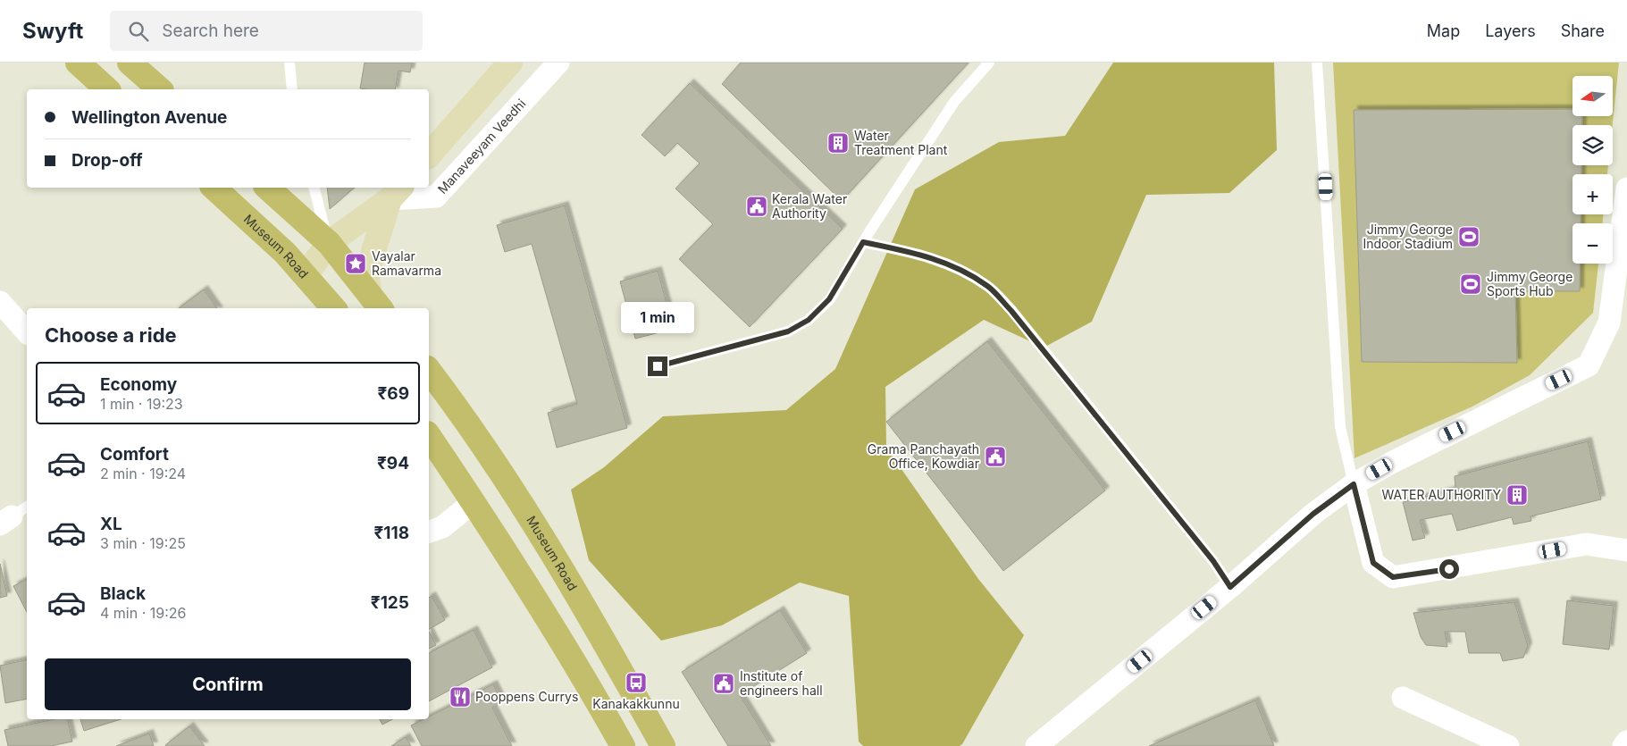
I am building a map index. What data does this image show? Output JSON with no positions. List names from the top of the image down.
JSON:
{
  "streets": {
    "main road": ["Museum Road"],
    "street": ["Manaveeyam Veedhi"]
  },
  "places": {
    "building": ["Water Treatment Plant", "WATER AUTHORITY"],
    "public building": ["Kerala Water Authority", "Grama Panchayath Office, Kowdiar", "Institute of engineers hall"],
    "sports": ["Jimmy George Indoor Stadium", "Jimmy George Sports Hub"],
    "place": ["Vayalar Ramavarma"],
    "bus stop": ["Kanakakkunnu"],
    "restaurant": ["Pooppens Currys"]
  },
  "north": "left",
  "page": {
    "header": "Swyft",
    "search": "Search here",
    "nav": ["Map", "Layers", "Share"],
    "map_buttons": ["+", "−"],
    "banner": ["Wellington Avenue", "Drop-off"],
    "bubble": "1 min",
    "heading": "Choose a ride",
    "list": [
      {
        "name": "Economy",
        "note": "1 min · 19:23",
        "value": "₹69"
      },
      {
        "name": "Comfort",
        "note": "2 min · 19:24",
        "value": "₹94"
      },
      {
        "name": "XL",
        "note": "3 min · 19:25",
        "value": "₹118"
      },
      {
        "name": "Black",
        "note": "4 min · 19:26",
        "value": "₹125"
      }
    ],
    "buttons": "Confirm"
  }
}
